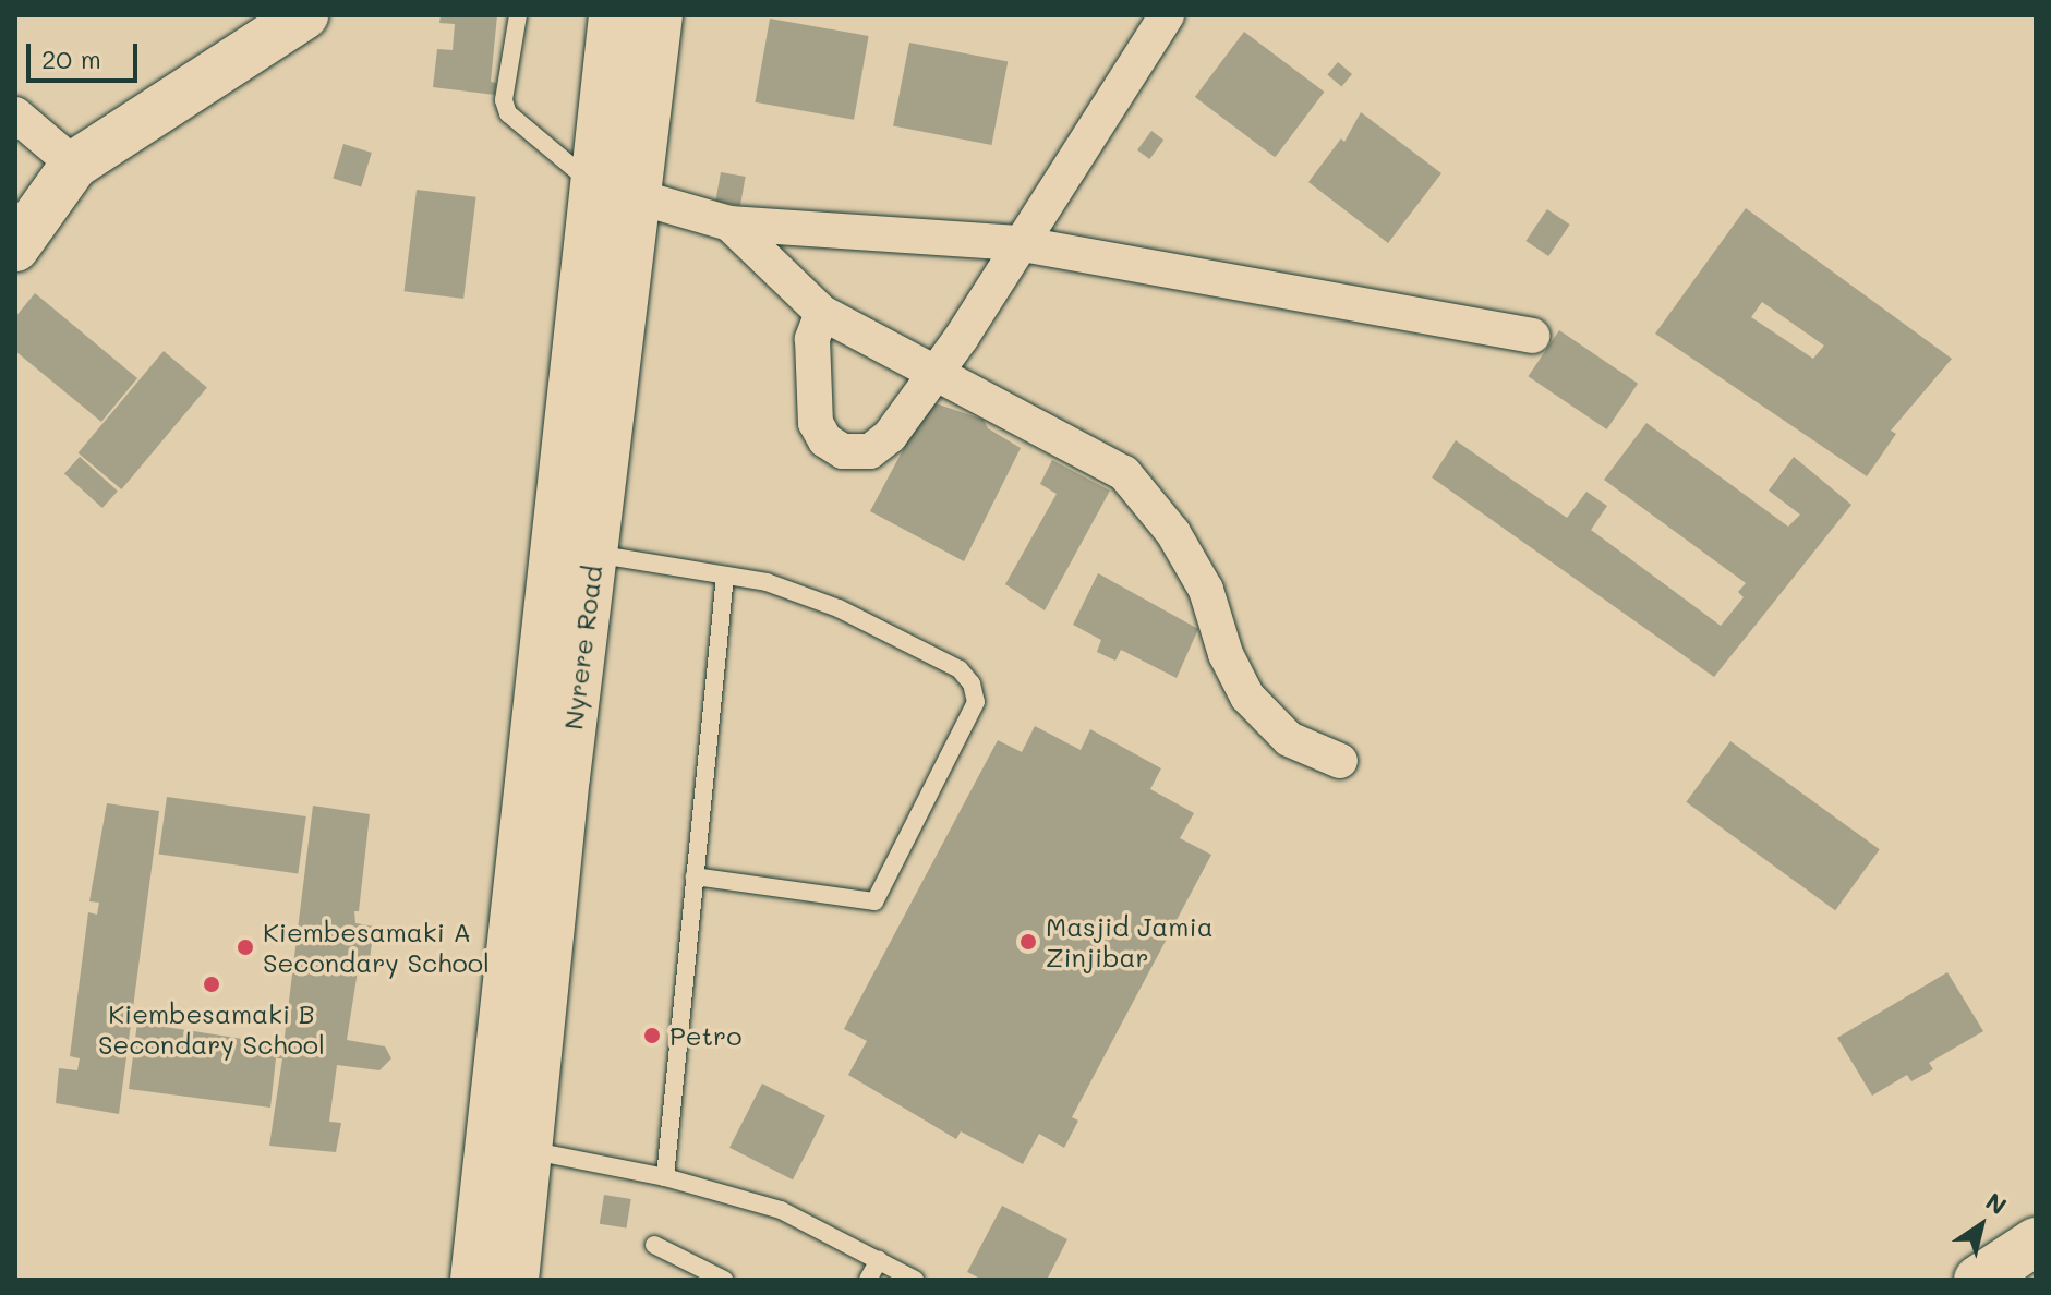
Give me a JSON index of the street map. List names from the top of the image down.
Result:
{
  "streets": {
    "main road": ["Nyrere Road"]
  },
  "places": [
    "Masjid Jamia Zinjibar",
    "Kiembesamaki A Secondary School",
    "Kiembesamaki B Secondary School",
    "Petro"
  ],
  "scale_bar": "20 m",
  "north": "top right"
}
